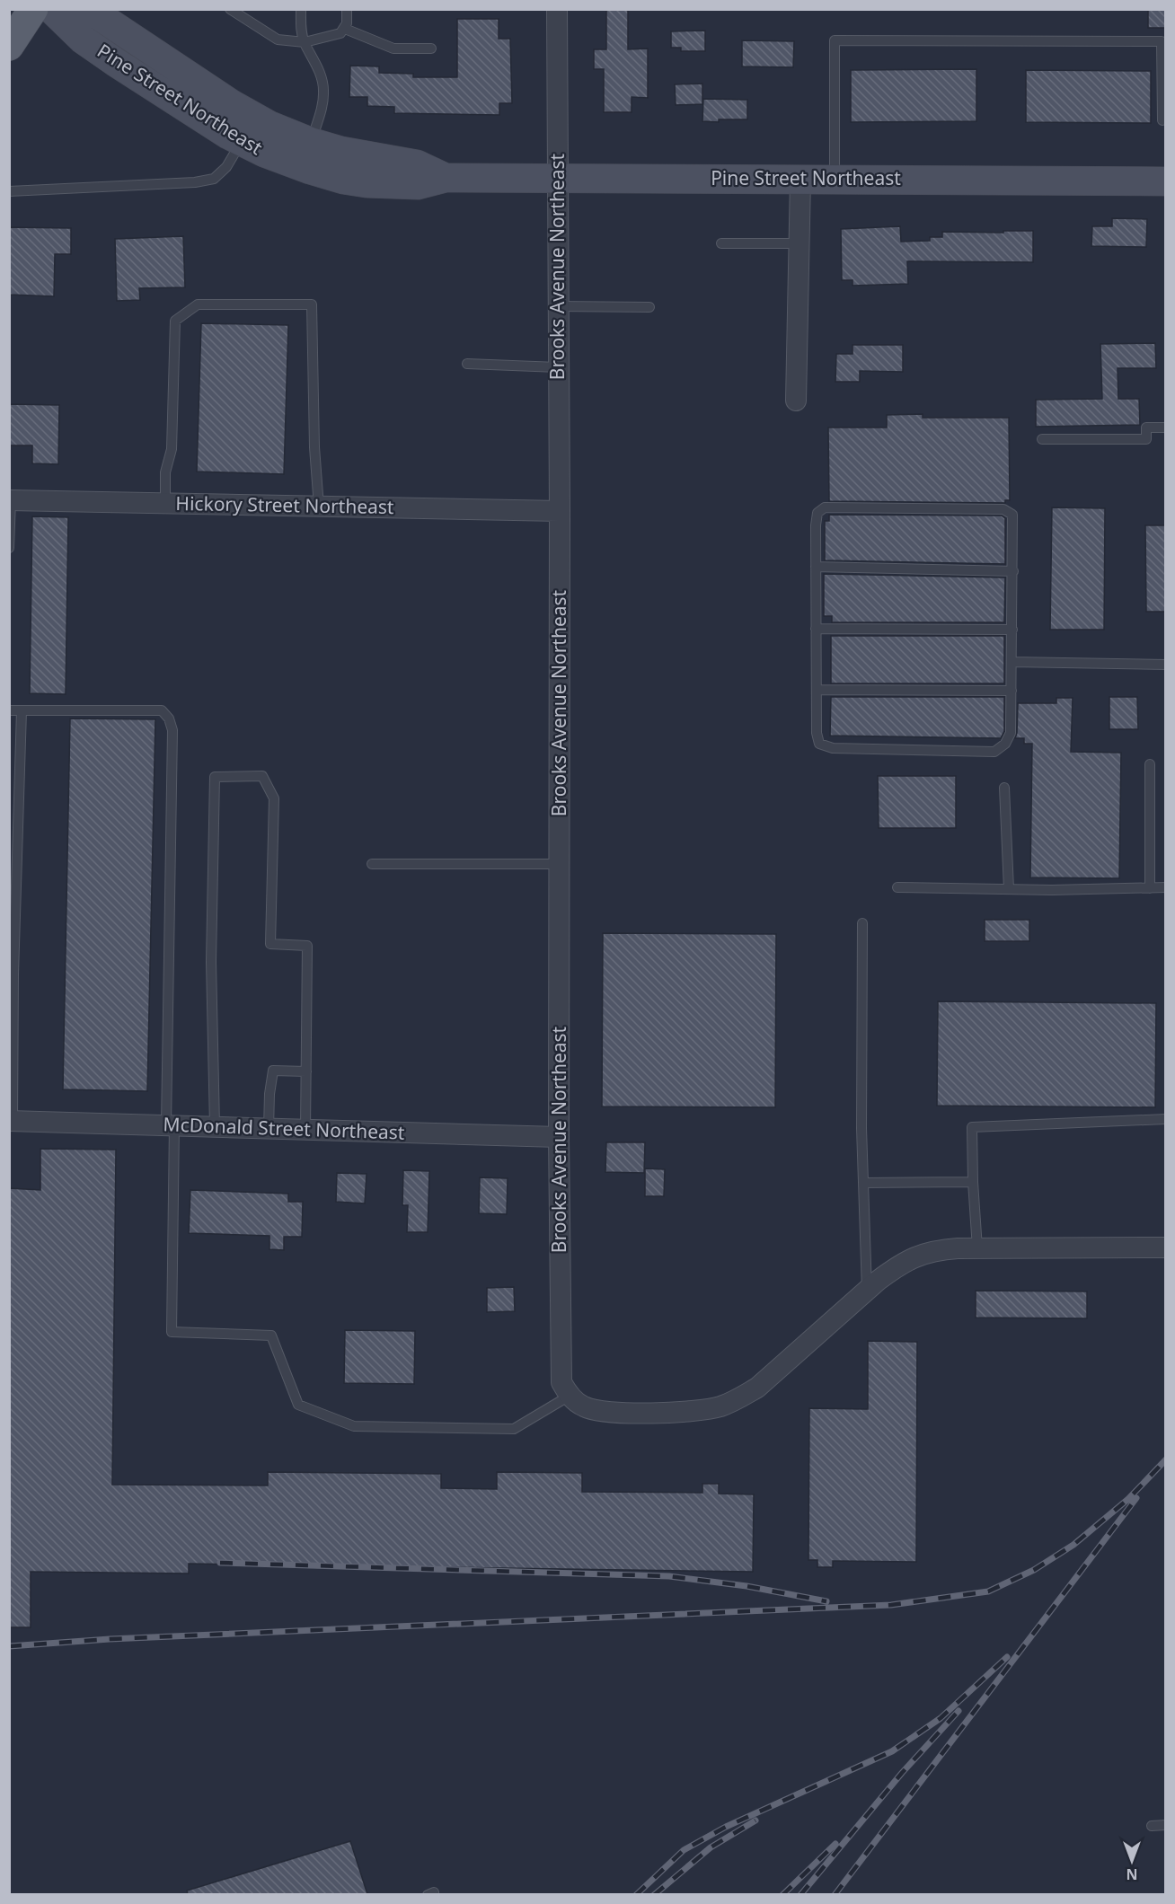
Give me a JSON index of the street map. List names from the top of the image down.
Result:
{
  "streets": {
    "main road": ["Pine Street Northeast"],
    "street": ["Brooks Avenue Northeast", "Hickory Street Northeast", "McDonald Street Northeast"]
  },
  "crossings": [
    ["Pine Street Northeast", "Brooks Avenue Northeast"],
    ["Brooks Avenue Northeast", "Hickory Street Northeast"],
    ["Brooks Avenue Northeast", "McDonald Street Northeast"]
  ],
  "north": "bottom"
}
